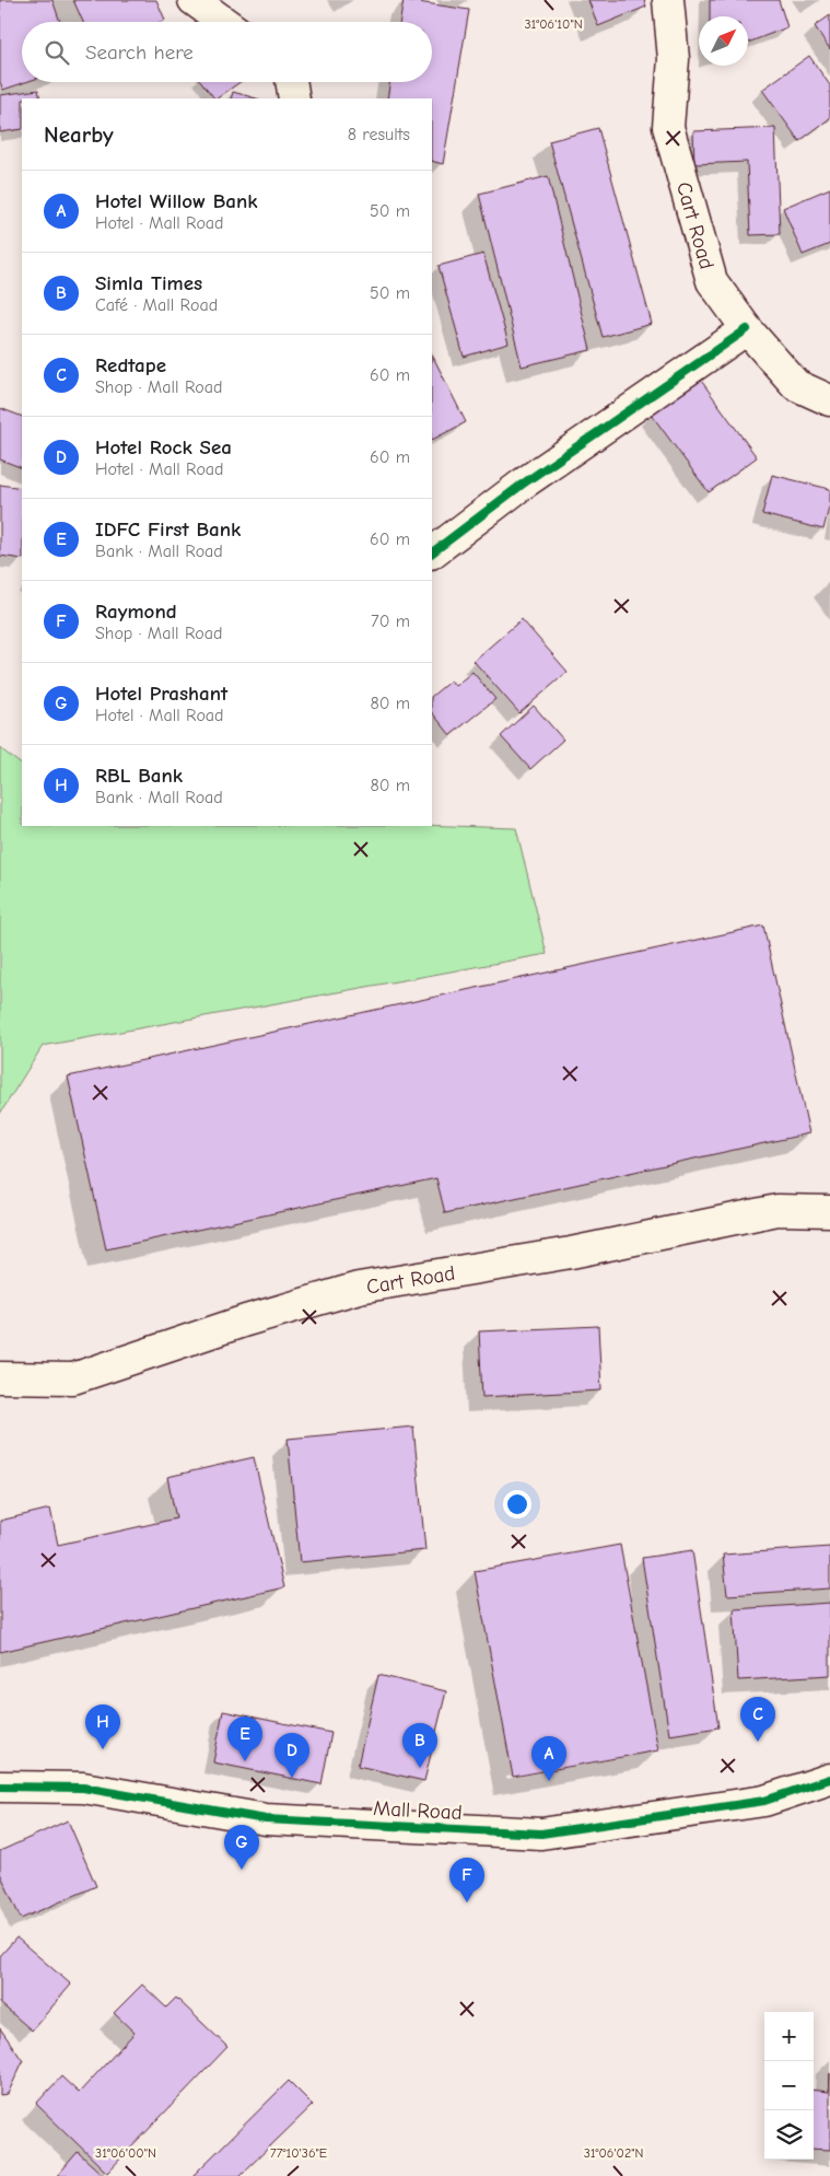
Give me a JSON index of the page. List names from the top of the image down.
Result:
{
  "streets": {
    "street": ["Cart Road", "Mall Road"]
  },
  "north": "top right",
  "page": {
    "search": "Search here",
    "heading": ["Nearby", "8 results"],
    "list": [
      {
        "mark": "A",
        "name": "Hotel Willow Bank",
        "note": "Hotel · Mall Road",
        "value": "50 m"
      },
      {
        "mark": "B",
        "name": "Simla Times",
        "note": "Café · Mall Road",
        "value": "50 m"
      },
      {
        "mark": "C",
        "name": "Redtape",
        "note": "Shop · Mall Road",
        "value": "60 m"
      },
      {
        "mark": "D",
        "name": "Hotel Rock Sea",
        "note": "Hotel · Mall Road",
        "value": "60 m"
      },
      {
        "mark": "E",
        "name": "IDFC First Bank",
        "note": "Bank · Mall Road",
        "value": "60 m"
      },
      {
        "mark": "F",
        "name": "Raymond",
        "note": "Shop · Mall Road",
        "value": "70 m"
      },
      {
        "mark": "G",
        "name": "Hotel Prashant",
        "note": "Hotel · Mall Road",
        "value": "80 m"
      },
      {
        "mark": "H",
        "name": "RBL Bank",
        "note": "Bank · Mall Road",
        "value": "80 m"
      }
    ],
    "pins": [
      "C",
      "H",
      "E",
      "B",
      "D",
      "A",
      "G",
      "F"
    ],
    "map_buttons": ["+", "−"]
  },
  "coordinates": [
    "31°06'10\"N",
    "31°06'00\"N",
    "31°06'02\"N",
    "77°10'36\"E"
  ]
}
